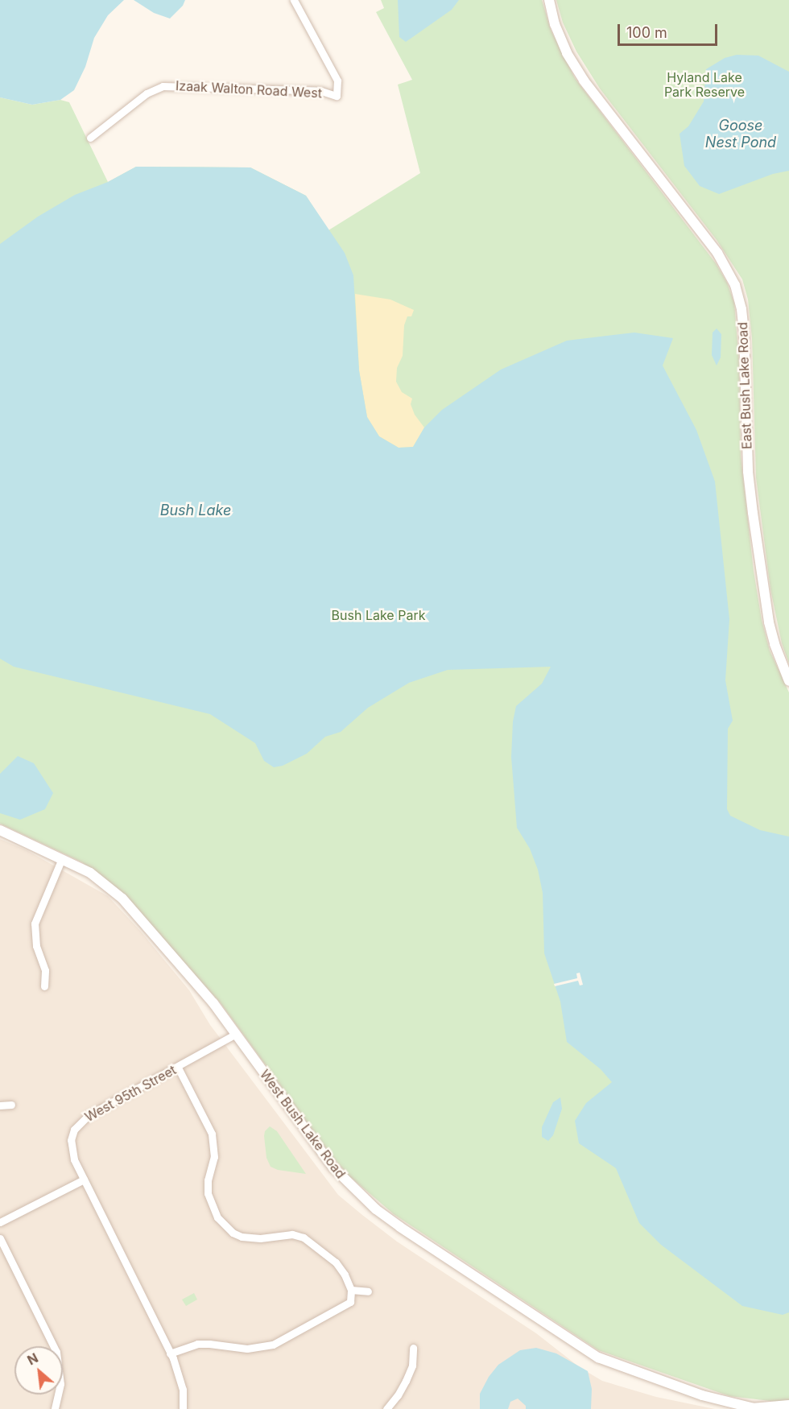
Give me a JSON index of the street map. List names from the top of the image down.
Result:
{
  "streets": {
    "street": [
      "Izaak Walton Road West",
      "East Bush Lake Road",
      "West 95th Street",
      "West Bush Lake Road"
    ]
  },
  "crossings": [
    ["West 95th Street", "West Bush Lake Road"]
  ],
  "water": ["Goose Nest Pond", "Bush Lake"],
  "parks": ["Hyland Lake Park Reserve", "Bush Lake Park"],
  "scale_bar": "100 m",
  "north": "top left"
}
